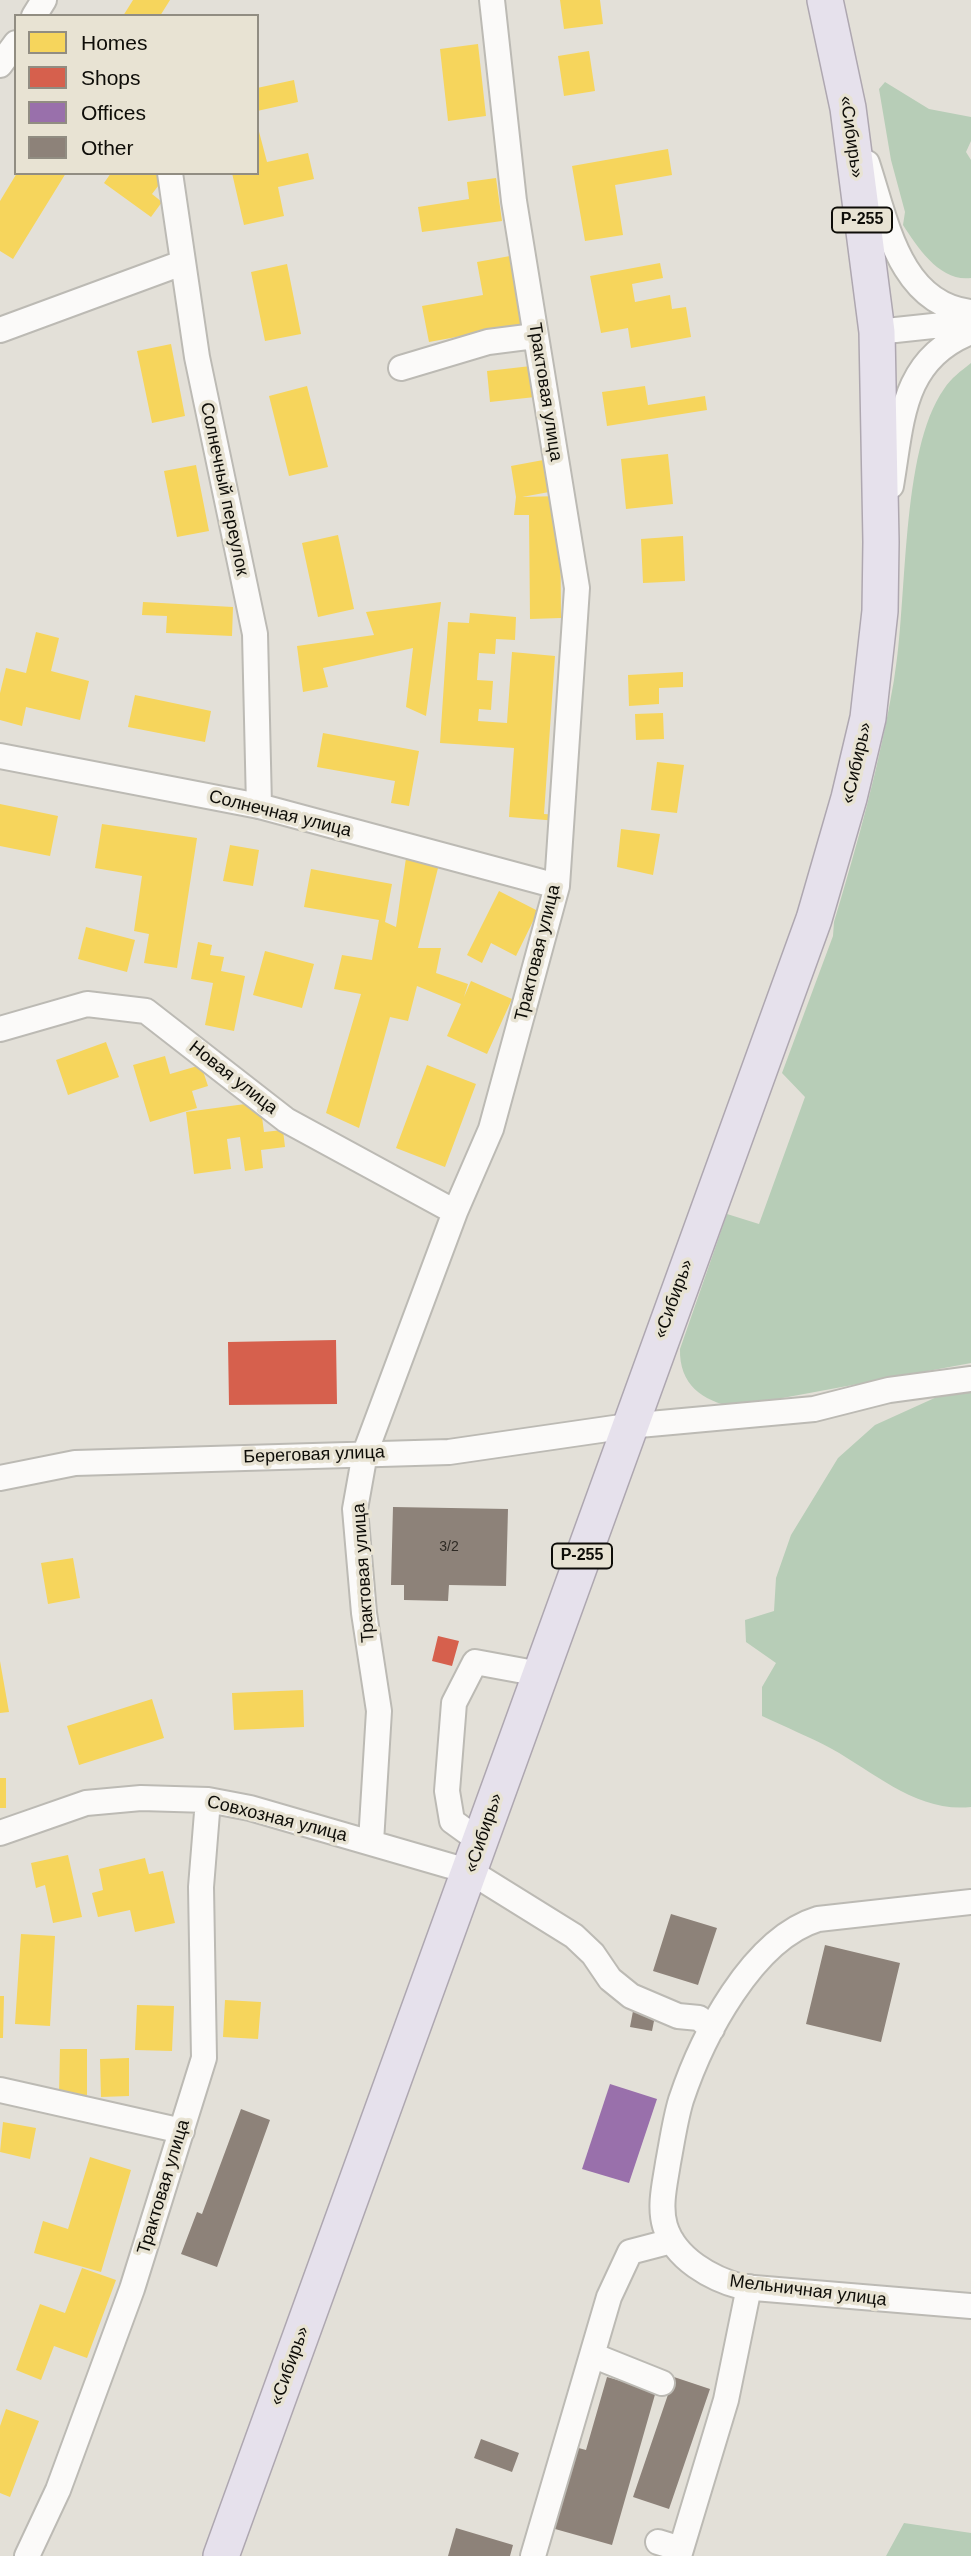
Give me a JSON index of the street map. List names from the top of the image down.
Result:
{
  "streets": {
    "highway": ["«Сибирь»", "Р-255"],
    "street": [
      "Трактовая улица",
      "Солнечный переулок",
      "Солнечная улица",
      "Новая улица",
      "Береговая улица",
      "Совхозная улица",
      "Мельничная улица"
    ]
  },
  "crossings": [
    ["«Сибирь»", "Береговая улица"],
    ["«Сибирь»", "Совхозная улица"],
    ["Трактовая улица", "Солнечная улица"],
    ["Трактовая улица", "Новая улица"],
    ["Трактовая улица", "Береговая улица"],
    ["Трактовая улица", "Совхозная улица"],
    ["Солнечный переулок", "Солнечная улица"]
  ],
  "house_numbers": ["3/2"],
  "legend": [
    "Homes",
    "Shops",
    "Offices",
    "Other"
  ]
}
